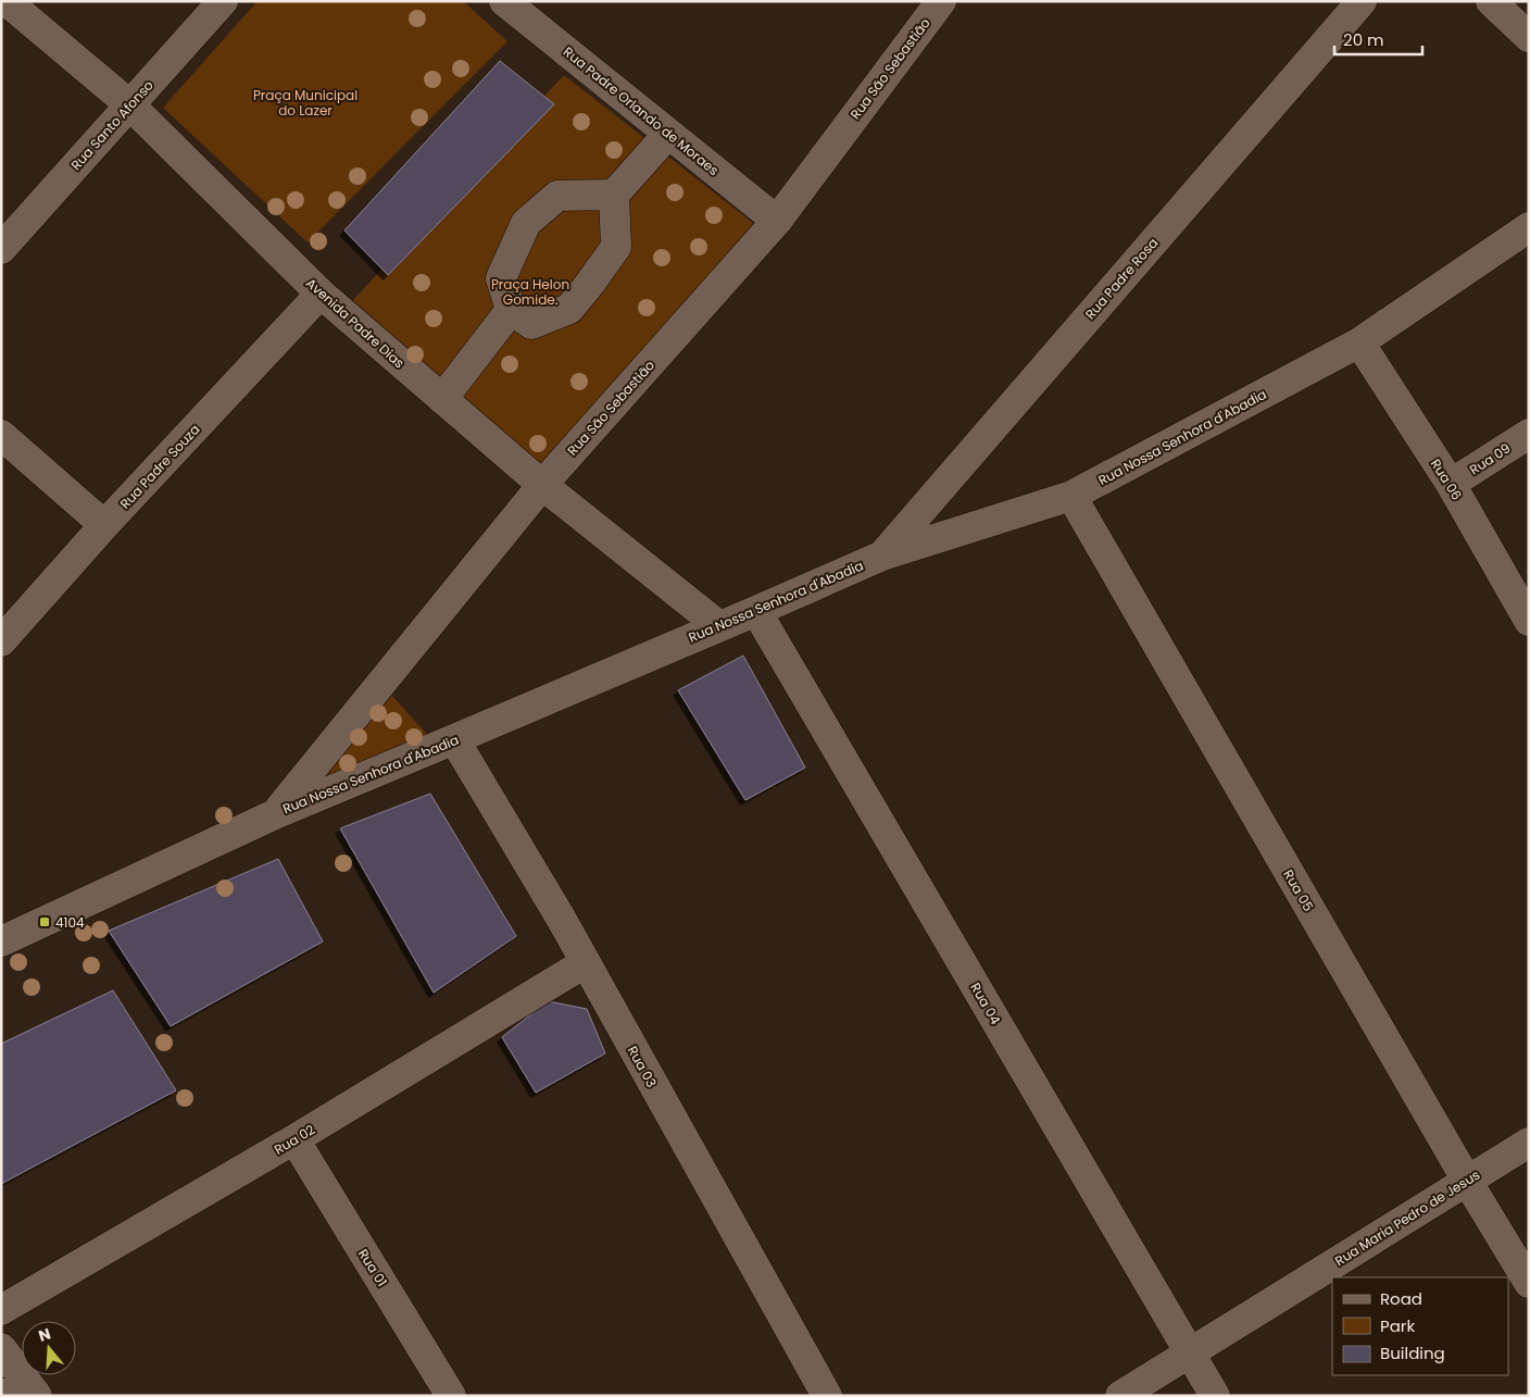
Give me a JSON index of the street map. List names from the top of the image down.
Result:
{
  "streets": {
    "street": [
      "Rua São Sebastião",
      "Rua Padre Orlando de Moraes",
      "Rua Santo Afonso",
      "Rua Padre Rosa",
      "Avenida Padre Dias",
      "Rua Nossa Senhora d'Abadia",
      "Rua 09",
      "Rua Padre Souza",
      "Rua 06",
      "Rua 05",
      "Rua 04",
      "Rua 03",
      "Rua 02",
      "Rua Maria Pedro de Jesus",
      "Rua 01"
    ]
  },
  "crossings": [
    ["Rua São Sebastião", "Rua Padre Orlando de Moraes"],
    ["Rua São Sebastião", "Avenida Padre Dias"],
    ["Rua São Sebastião", "Rua Nossa Senhora d'Abadia"],
    ["Rua Santo Afonso", "Avenida Padre Dias"],
    ["Rua Padre Rosa", "Rua Nossa Senhora d'Abadia"],
    ["Avenida Padre Dias", "Rua Nossa Senhora d'Abadia"],
    ["Avenida Padre Dias", "Rua Padre Souza"],
    ["Rua Nossa Senhora d'Abadia", "Rua 06"],
    ["Rua Nossa Senhora d'Abadia", "Rua 05"],
    ["Rua Nossa Senhora d'Abadia", "Rua 04"],
    ["Rua Nossa Senhora d'Abadia", "Rua 03"],
    ["Rua 09", "Rua 06"],
    ["Rua 05", "Rua Maria Pedro de Jesus"],
    ["Rua 04", "Rua Maria Pedro de Jesus"],
    ["Rua 03", "Rua 02"],
    ["Rua 02", "Rua 01"]
  ],
  "parks": ["Praça Municipal do Lazer", "Praça Helon Gomide."],
  "places": {
    "transit": ["4104"]
  },
  "legend": ["Road", "Park", "Building"],
  "scale_bar": "20 m",
  "north": "top"
}
